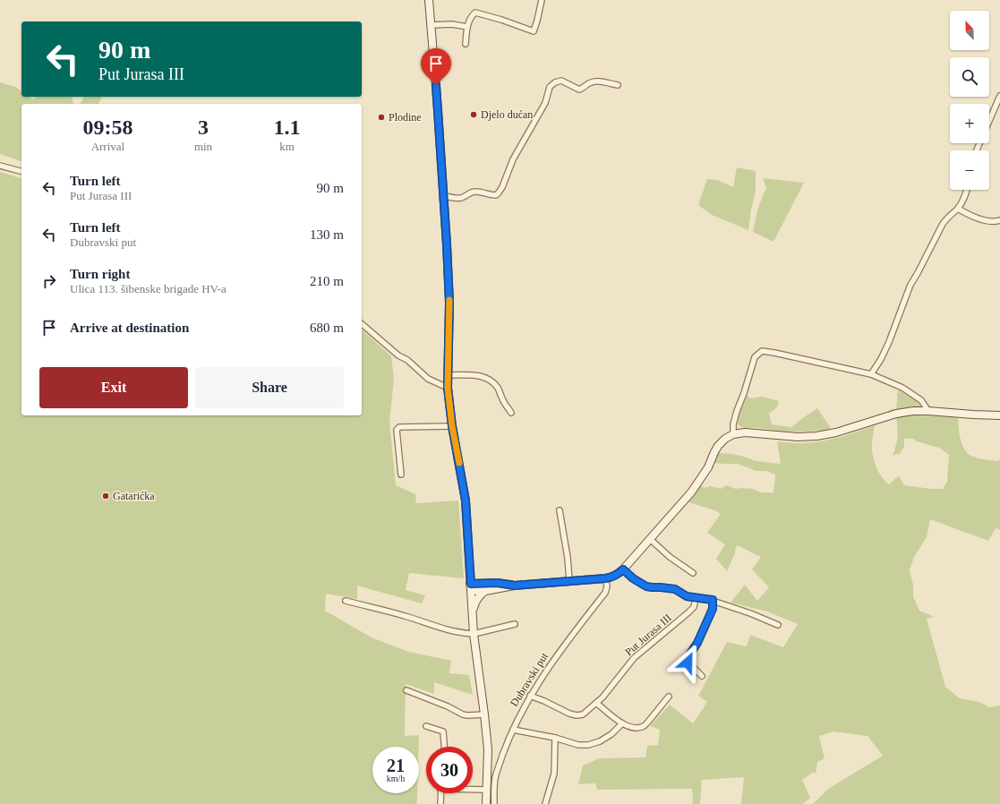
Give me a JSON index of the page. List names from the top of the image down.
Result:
{
  "streets": {
    "street": ["Put Jurasa III", "Dubravski put"]
  },
  "crossings": [
    ["Put Jurasa III", "Dubravski put"]
  ],
  "places": ["Djelo dućan", "Plodine", "Gatarićka"],
  "north": "top left",
  "page": {
    "map_buttons": ["+", "−"],
    "turn": ["90 m", "Put Jurasa III"],
    "eta": [
      "09:58",
      "Arrival",
      "3",
      "min",
      "1.1",
      "km"
    ],
    "list": [
      {
        "name": "Turn left",
        "note": "Put Jurasa III",
        "value": "90 m"
      },
      {
        "name": "Turn left",
        "note": "Dubravski put",
        "value": "130 m"
      },
      {
        "name": "Turn right",
        "note": "Ulica 113. šibenske brigade HV-a",
        "value": "210 m"
      },
      {
        "name": "Arrive at destination",
        "value": "680 m"
      }
    ],
    "buttons": ["Exit", "Share"],
    "speed": "21 km/h",
    "limit": "30"
  }
}
